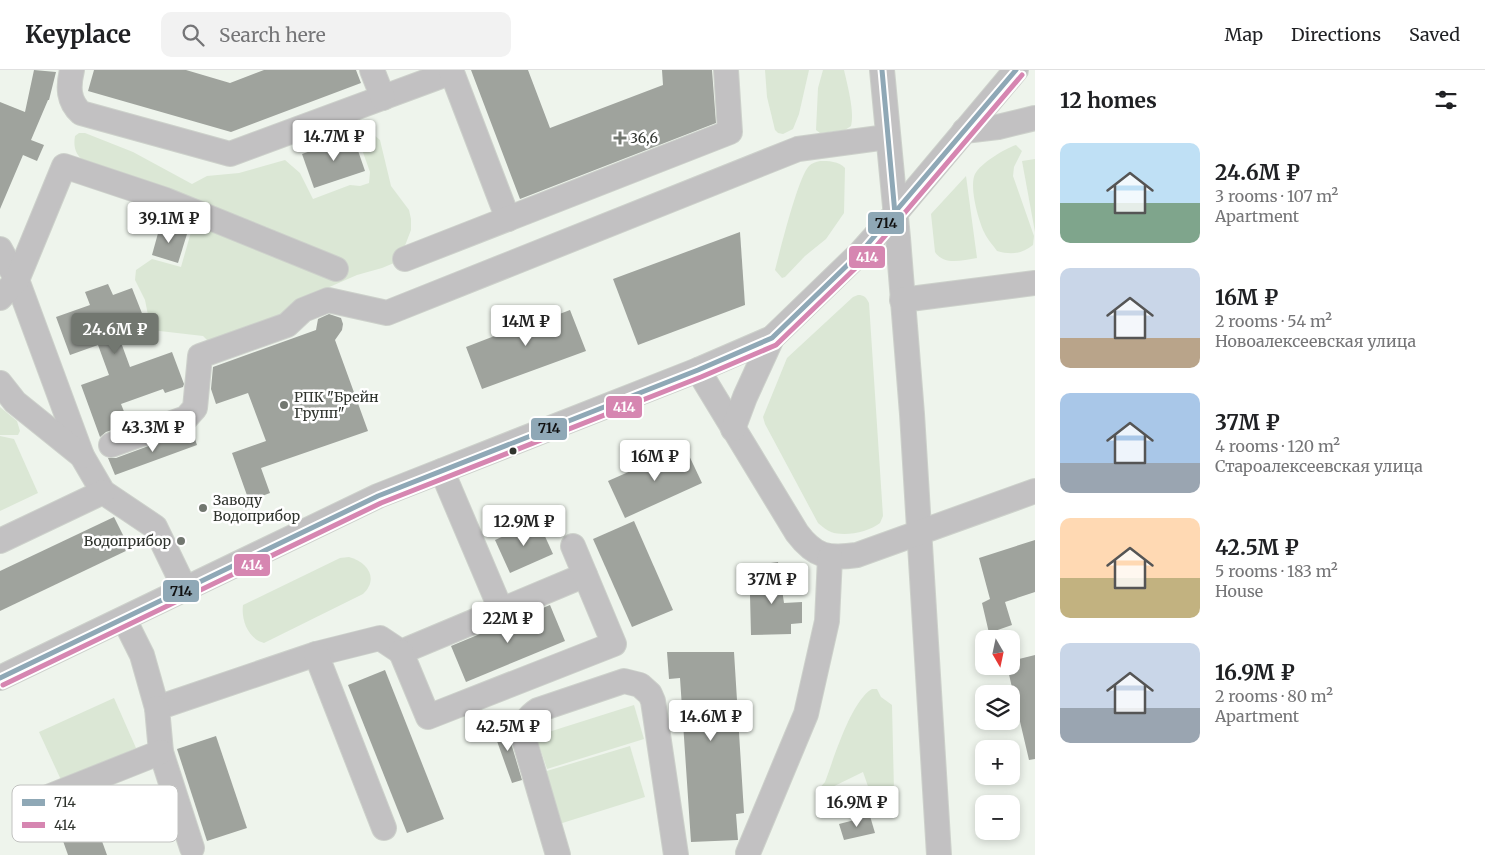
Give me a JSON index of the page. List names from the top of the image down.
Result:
{
  "places": {
    "health": ["36,6"],
    "other": ["РПК \"Брейн Групп\"", "Заводу Водоприбор", "Водоприбор"]
  },
  "lines": ["transit line 714", "transit line 414"],
  "legend": ["714", "414"],
  "north": "bottom",
  "page": {
    "header": "Keyplace",
    "search": "Search here",
    "nav": ["Map", "Directions", "Saved"],
    "heading": "12 homes",
    "price": [
      "14.7M ₽",
      "39.1M ₽",
      "14M ₽",
      "24.6M ₽",
      "43.3M ₽",
      "16M ₽",
      "12.9M ₽",
      "37M ₽",
      "22M ₽",
      "14.6M ₽",
      "42.5M ₽",
      "16.9M ₽"
    ],
    "list": [
      {
        "name": "24.6M ₽",
        "note": "3 rooms · 107 m² · Apartment"
      },
      {
        "name": "16M ₽",
        "note": "2 rooms · 54 m² · Новоалексеевская улица"
      },
      {
        "name": "37M ₽",
        "note": "4 rooms · 120 m² · Староалексеевская улица"
      },
      {
        "name": "42.5M ₽",
        "note": "5 rooms · 183 m² · House"
      },
      {
        "name": "16.9M ₽",
        "note": "2 rooms · 80 m² · Apartment"
      }
    ],
    "map_buttons": ["+", "−"]
  }
}
